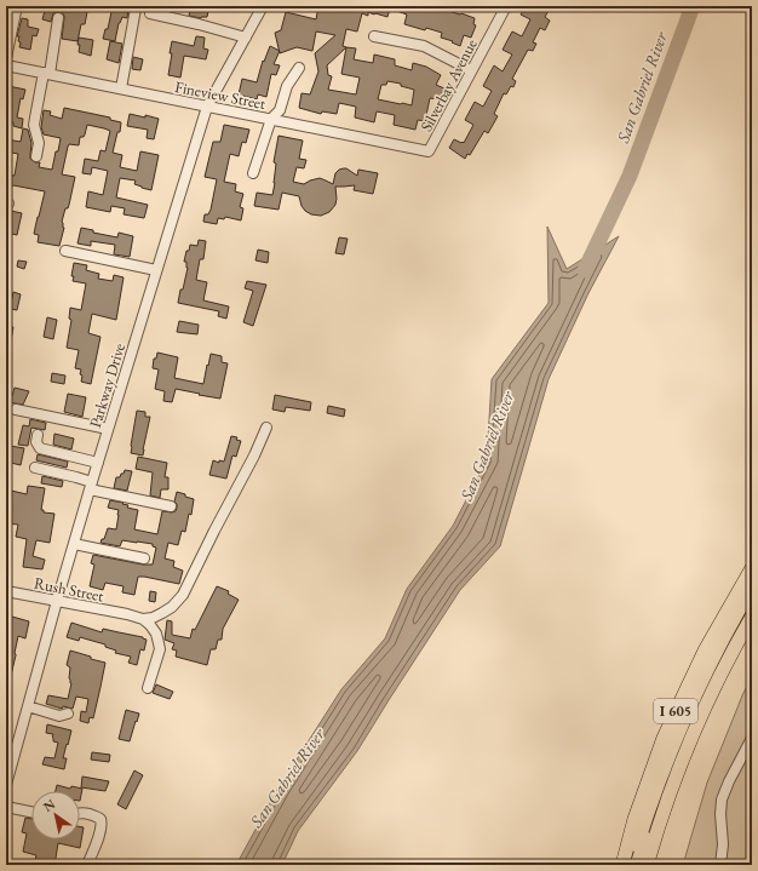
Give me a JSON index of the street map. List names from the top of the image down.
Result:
{
  "streets": {
    "highway": ["I 605"],
    "street": [
      "Silverbay Avenue",
      "Fineview Street",
      "Parkway Drive",
      "Rush Street"
    ]
  },
  "crossings": [
    ["Silverbay Avenue", "Fineview Street"],
    ["Fineview Street", "Parkway Drive"],
    ["Parkway Drive", "Rush Street"]
  ],
  "water": ["San Gabriel River"],
  "north": "top left"
}
